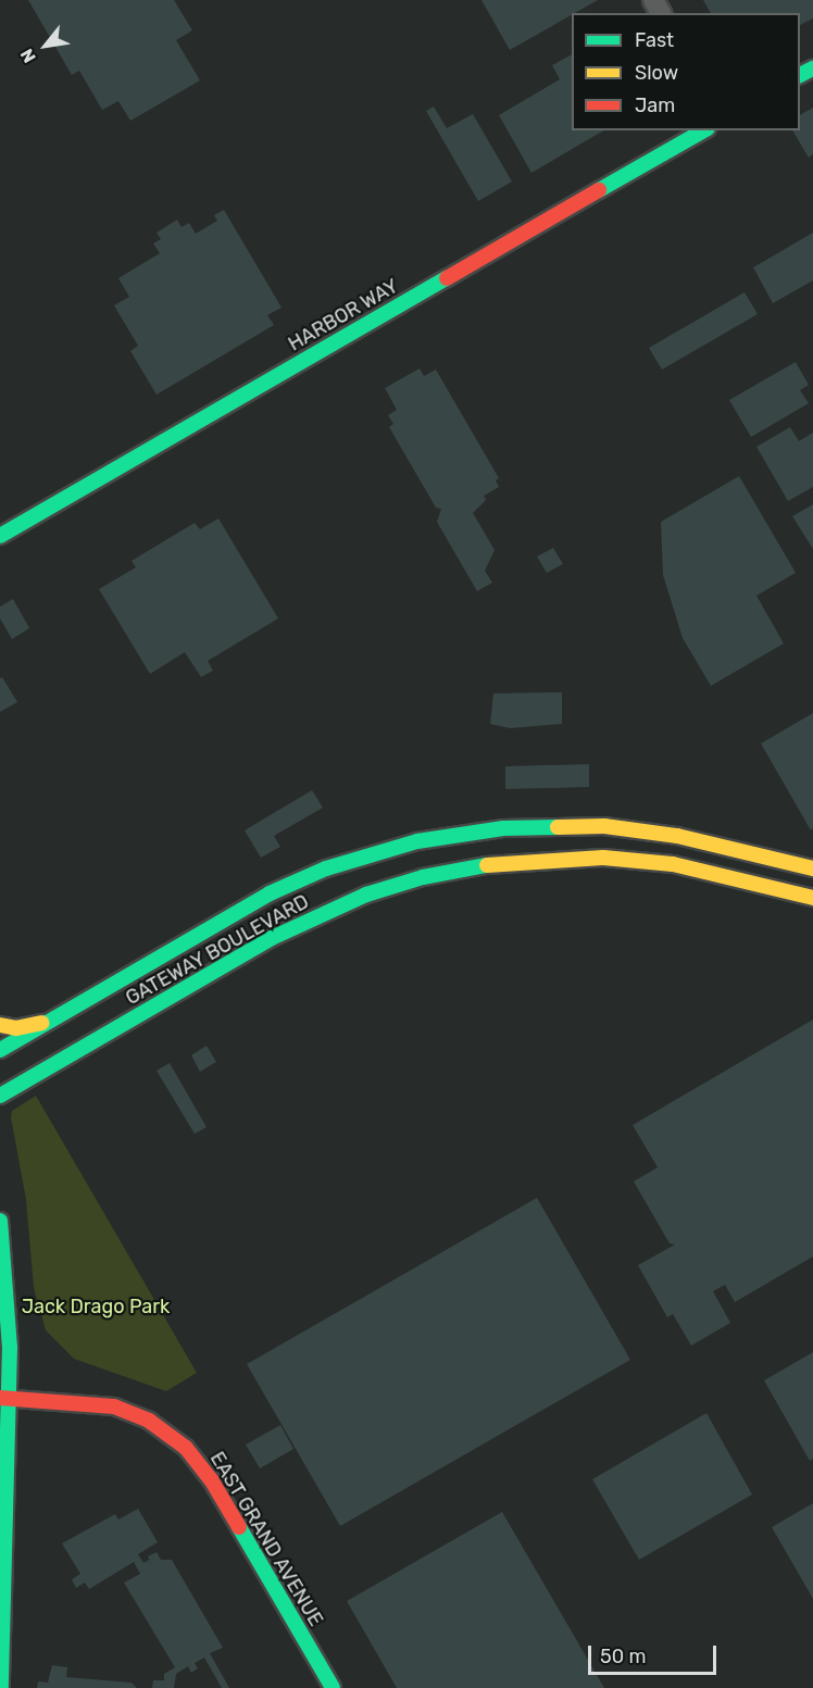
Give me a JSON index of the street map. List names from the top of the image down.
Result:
{
  "streets": {
    "main road": ["HARBOR WAY", "GATEWAY BOULEVARD", "EAST GRAND AVENUE"]
  },
  "parks": ["Jack Drago Park"],
  "legend": ["Fast", "Slow", "Jam"],
  "scale_bar": "50 m",
  "north": "bottom left"
}
